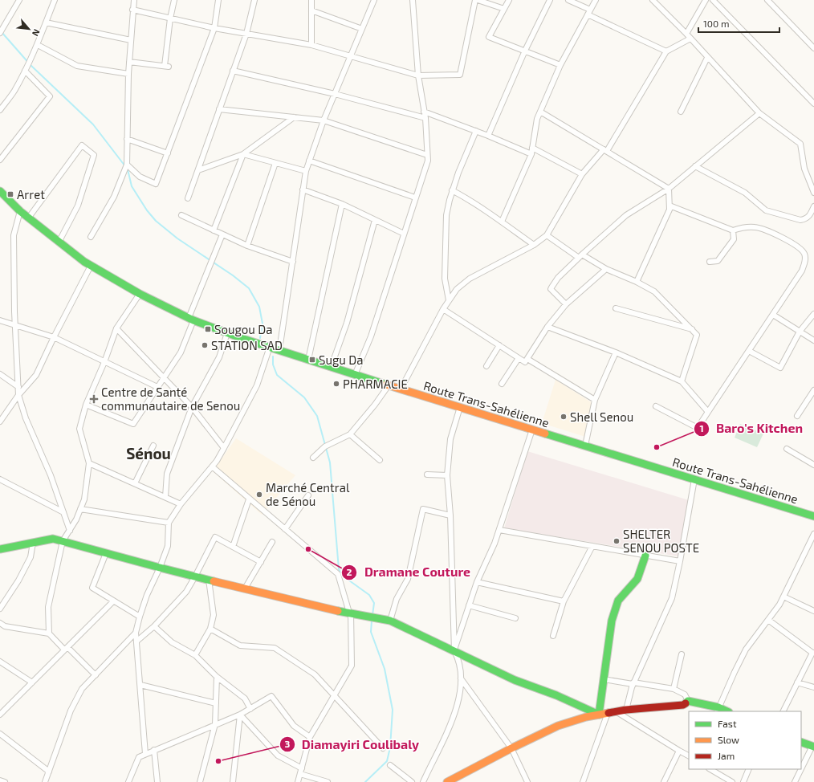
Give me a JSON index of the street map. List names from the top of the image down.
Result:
{
  "streets": {
    "main road": ["Route Trans-Sahélienne"]
  },
  "districts": ["Sénou"],
  "places": {
    "transit": ["Arret", "Sougou Da", "Sugu Da"],
    "other": [
      "STATION SAD",
      "PHARMACIE",
      "Shell Senou",
      "Baro's Kitchen",
      "Marché Central de Sénou",
      "SHELTER SENOU POSTE",
      "Dramane Couture",
      "Diamayiri Coulibaly"
    ],
    "health": ["Centre de Santé communautaire de Senou"]
  },
  "legend": ["Fast", "Slow", "Jam"],
  "scale_bar": "100 m",
  "north": "bottom right"
}
